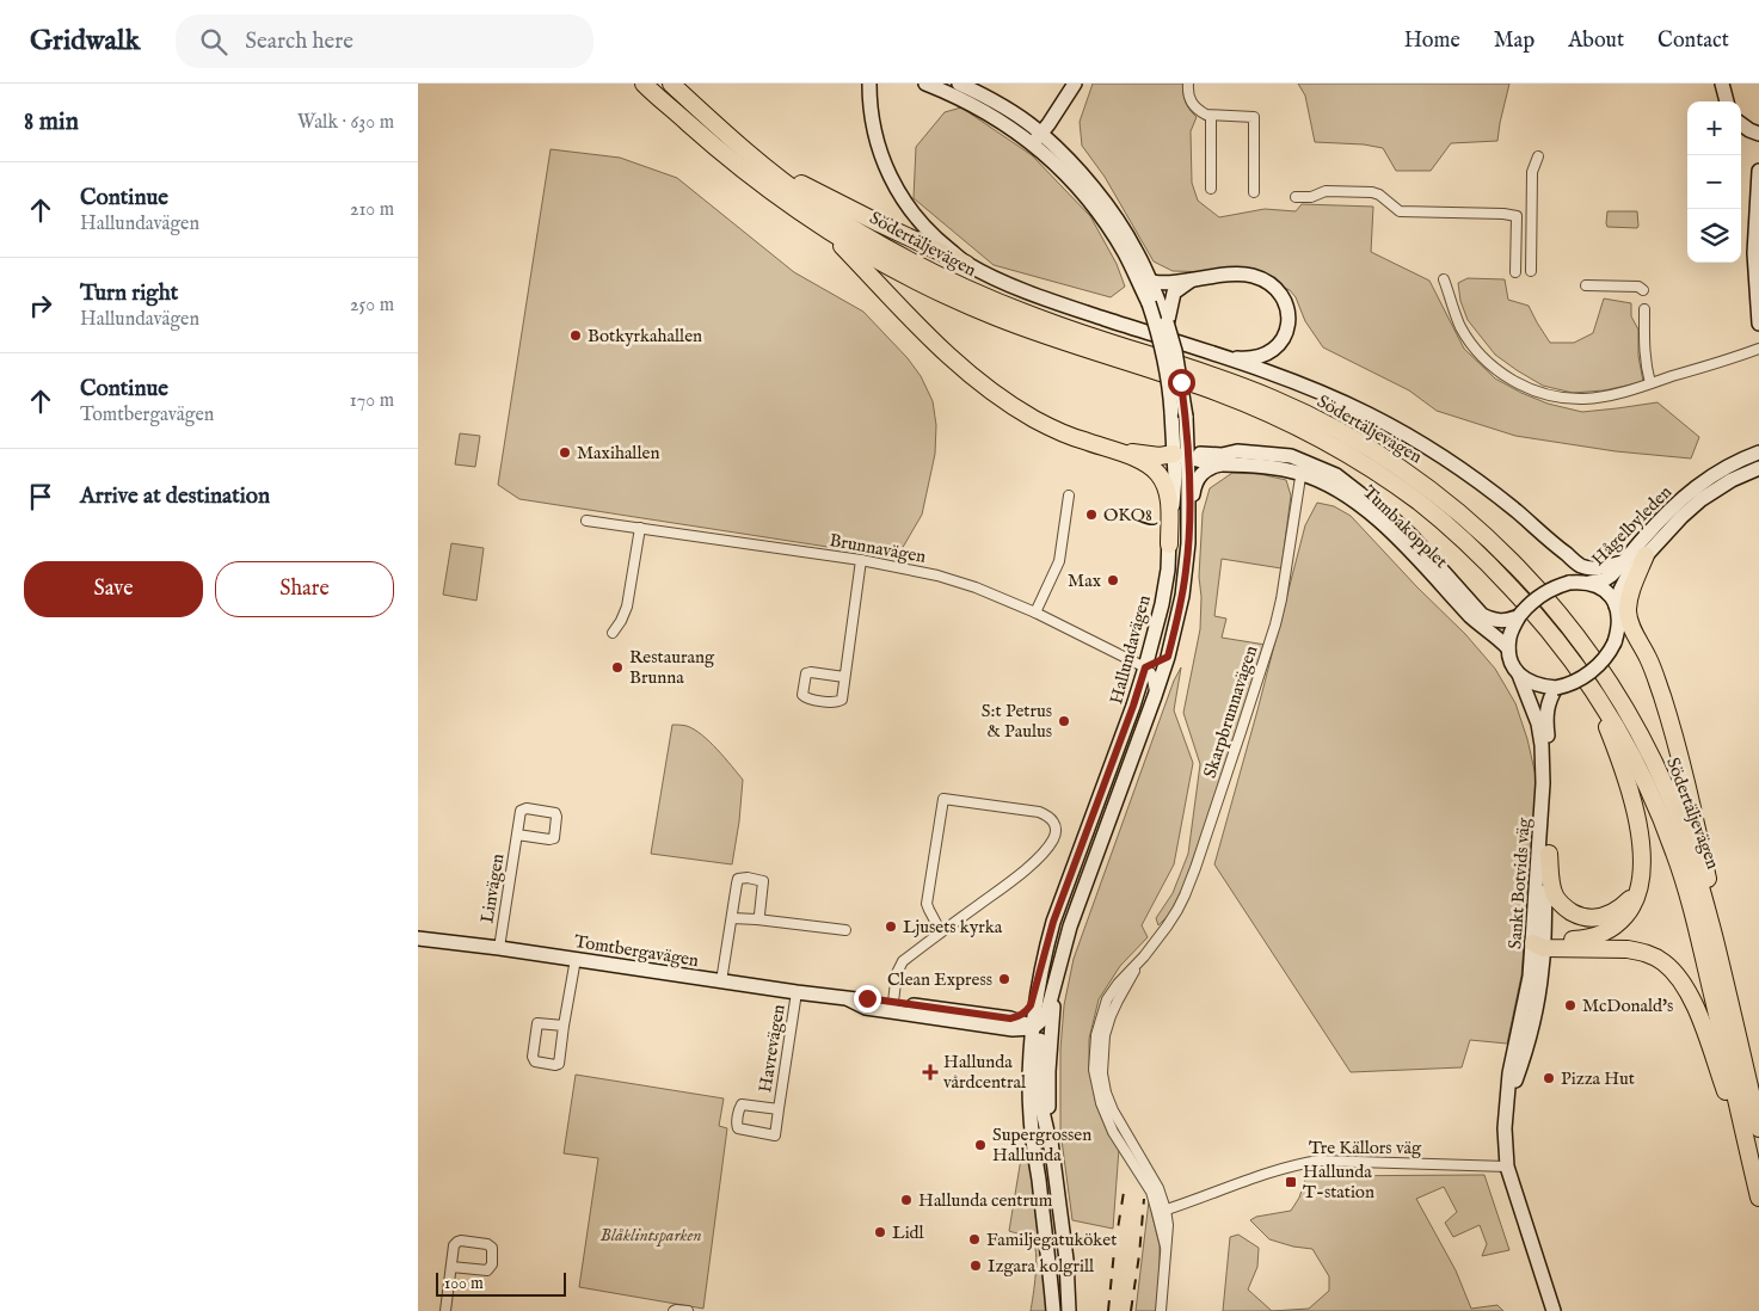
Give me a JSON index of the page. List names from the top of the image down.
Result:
{
  "streets": {
    "highway": ["Södertäljevägen"],
    "main road": [
      "Hågelbyleden",
      "Tumbakopplet",
      "Hallundavägen",
      "Sankt Botvids väg",
      "Tomtbergavägen"
    ],
    "street": [
      "Brunnavägen",
      "Skarpbrunnavägen",
      "Linvägen",
      "Havrevägen",
      "Tre Källors väg"
    ]
  },
  "crossings": [
    ["Hågelbyleden", "Tumbakopplet"],
    ["Hågelbyleden", "Sankt Botvids väg"],
    ["Tumbakopplet", "Hallundavägen"],
    ["Tumbakopplet", "Skarpbrunnavägen"],
    ["Tumbakopplet", "Sankt Botvids väg"],
    ["Brunnavägen", "Hallundavägen"],
    ["Hallundavägen", "Tomtbergavägen"],
    ["Skarpbrunnavägen", "Tre Källors väg"],
    ["Sankt Botvids väg", "Tre Källors väg"],
    ["Linvägen", "Tomtbergavägen"],
    ["Tomtbergavägen", "Havrevägen"]
  ],
  "parks": ["Blåklintsparken"],
  "places": {
    "other": [
      "Botkyrkahallen",
      "Maxihallen",
      "OKQ8",
      "Max",
      "Restaurang Brunna",
      "S:t Petrus & Paulus",
      "Ljusets kyrka",
      "Clean Express",
      "McDonald's",
      "Pizza Hut",
      "Supergrossen Hallunda",
      "Hallunda centrum",
      "Lidl",
      "Familjegatuköket",
      "Izgara kolgrill"
    ],
    "health": ["Hallunda vårdcentral"],
    "transit": ["Hallunda T-station"]
  },
  "scale_bar": "100 m",
  "page": {
    "header": "Gridwalk",
    "search": "Search here",
    "nav": [
      "Home",
      "Map",
      "About",
      "Contact"
    ],
    "heading": ["8 min", "Walk · 630 m"],
    "map_buttons": ["+", "−"],
    "list": [
      ["Continue", "Hallundavägen", "210 m"],
      ["Turn right", "Hallundavägen", "250 m"],
      ["Continue", "Tomtbergavägen", "170 m"],
      "Arrive at destination"
    ],
    "buttons": ["Save", "Share"],
    "scale": "100 m"
  }
}
